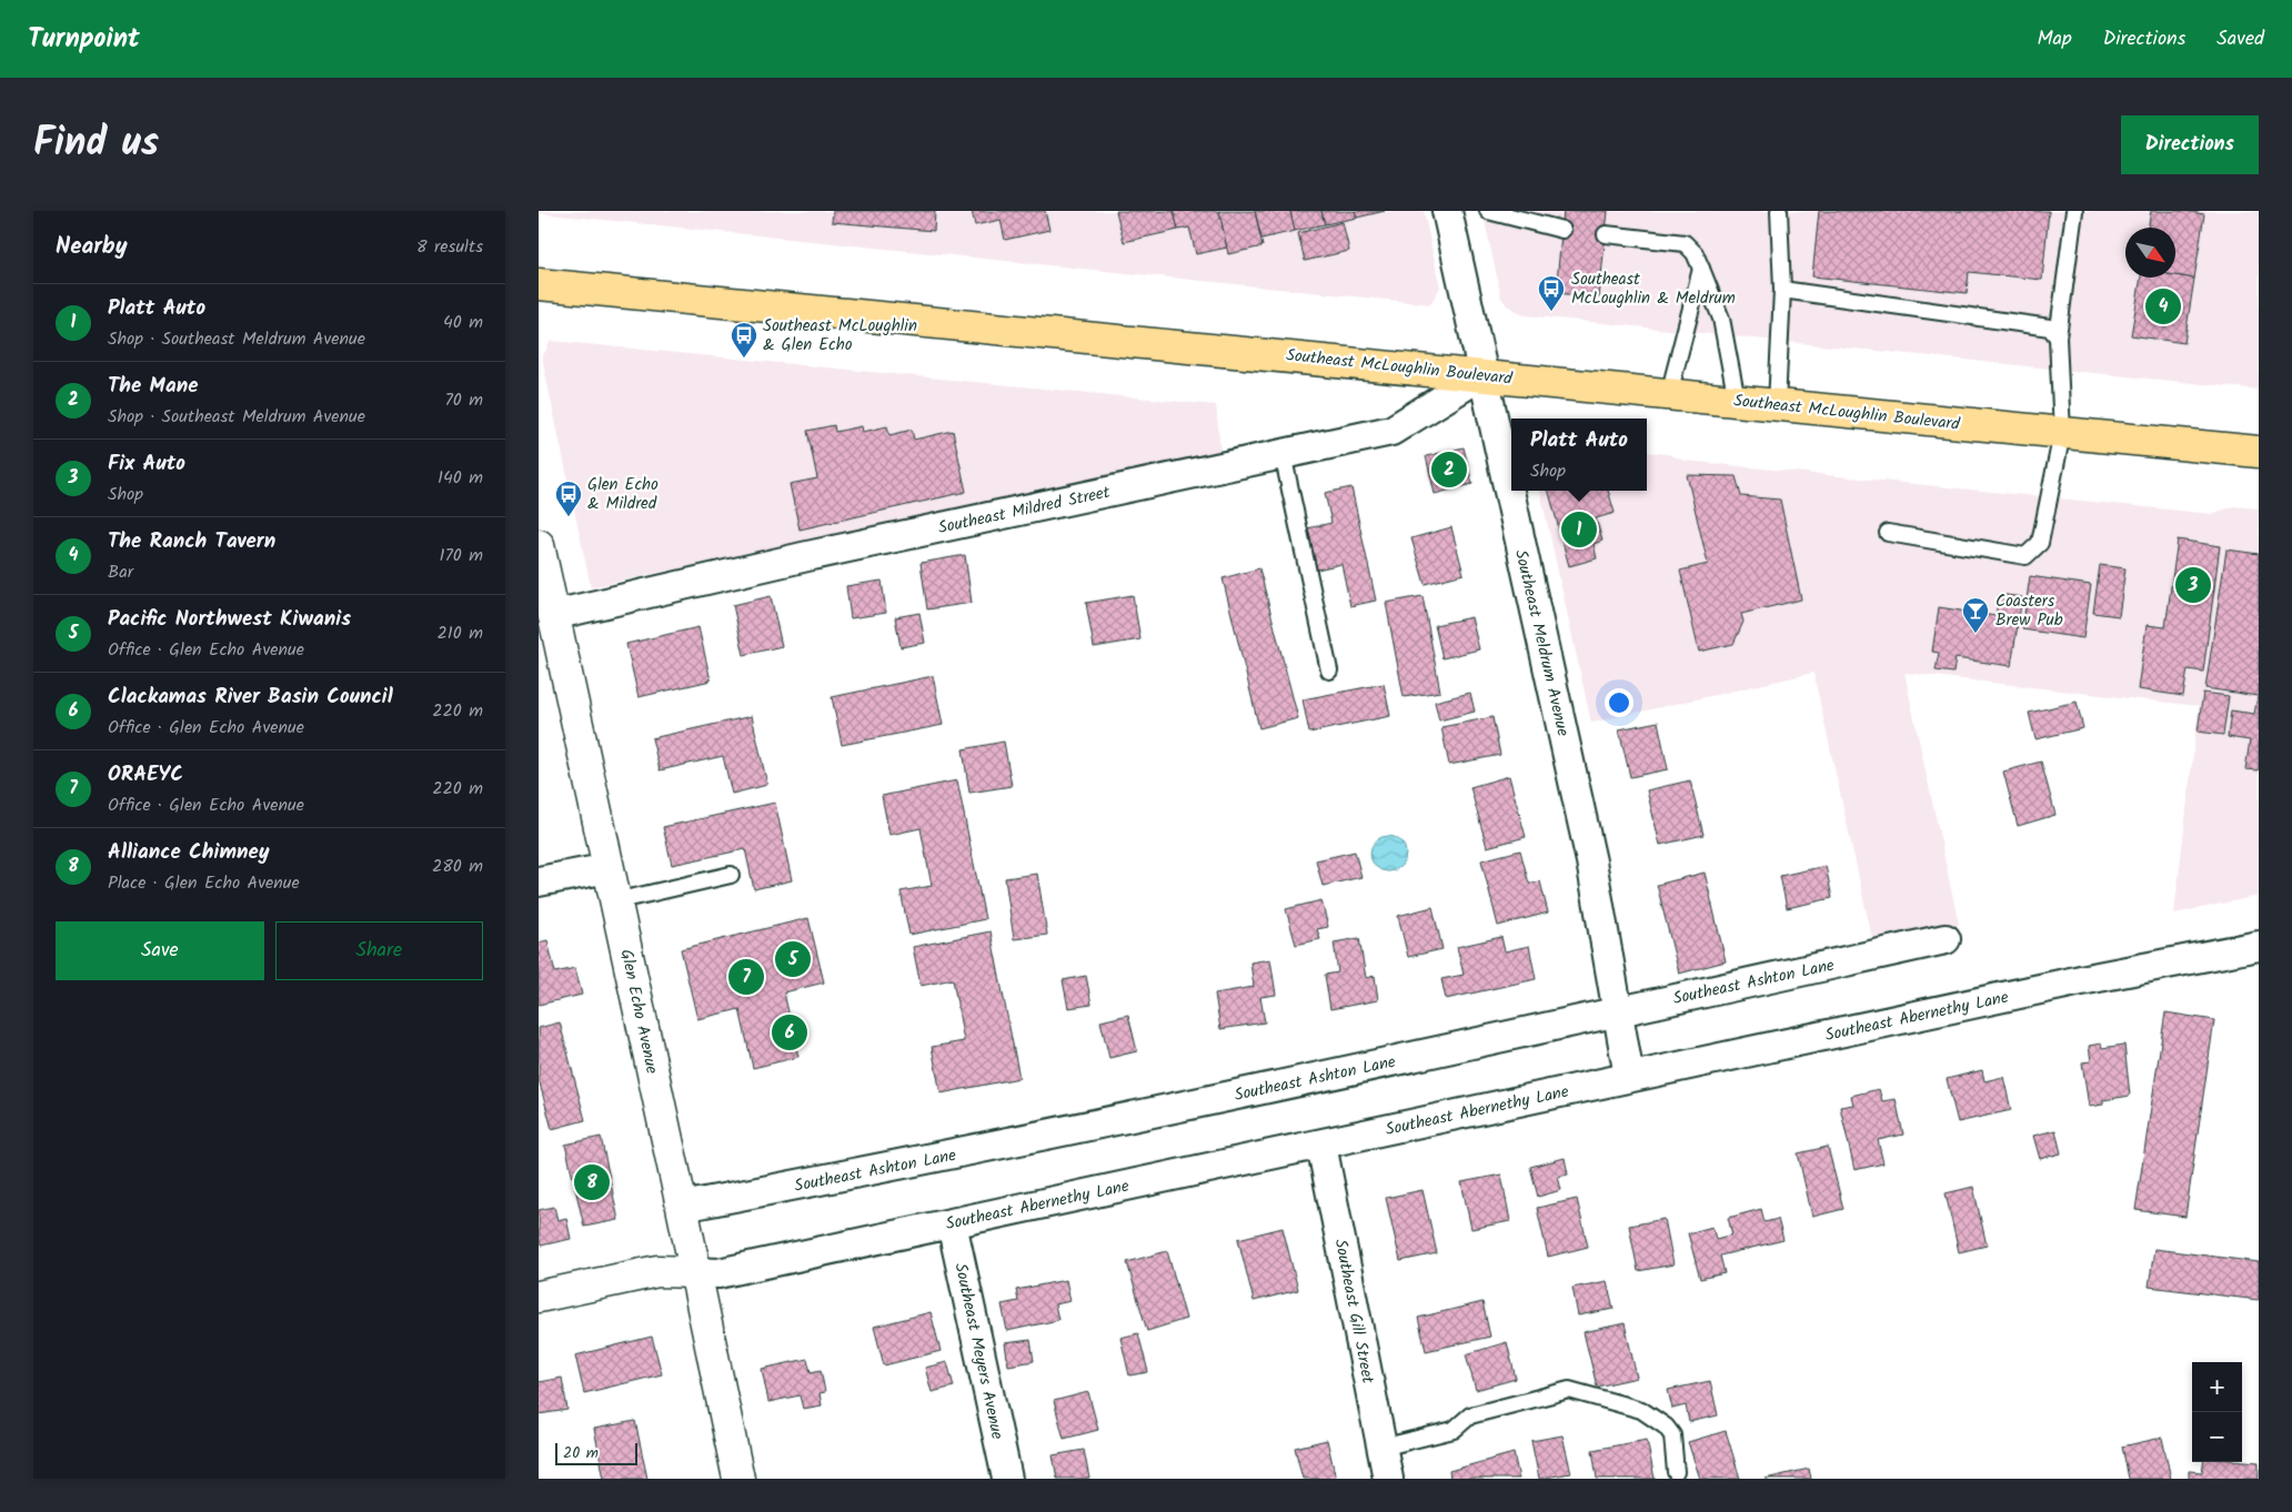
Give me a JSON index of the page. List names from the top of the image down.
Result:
{
  "streets": {
    "main road": ["Southeast McLoughlin Boulevard"],
    "street": [
      "Southeast Mildred Street",
      "Southeast Meldrum Avenue",
      "Southeast Ashton Lane",
      "Glen Echo Avenue",
      "Southeast Abernethy Lane",
      "Southeast Gill Street",
      "Southeast Meyers Avenue"
    ]
  },
  "crossings": [
    ["Southeast McLoughlin Boulevard", "Southeast Mildred Street"],
    ["Southeast McLoughlin Boulevard", "Southeast Meldrum Avenue"],
    ["Southeast Mildred Street", "Southeast Meldrum Avenue"],
    ["Southeast Mildred Street", "Glen Echo Avenue"],
    ["Southeast Meldrum Avenue", "Southeast Ashton Lane"],
    ["Southeast Meldrum Avenue", "Southeast Abernethy Lane"],
    ["Southeast Ashton Lane", "Glen Echo Avenue"],
    ["Glen Echo Avenue", "Southeast Abernethy Lane"],
    ["Southeast Abernethy Lane", "Southeast Gill Street"],
    ["Southeast Abernethy Lane", "Southeast Meyers Avenue"]
  ],
  "places": {
    "bus stop": ["Southeast McLoughlin & Meldrum", "Southeast McLoughlin & Glen Echo", "Glen Echo & Mildred"],
    "bar": ["Coasters Brew Pub"]
  },
  "scale_bar": "20 m",
  "north": "bottom right",
  "page": {
    "header": "Turnpoint",
    "nav": ["Map", "Directions", "Saved"],
    "title": "Find us",
    "buttons": [
      "Directions",
      ["Save", "Share"]
    ],
    "heading": ["Nearby", "8 results"],
    "list": [
      {
        "mark": "1",
        "name": "Platt Auto",
        "note": "Shop · Southeast Meldrum Avenue",
        "value": "40 m"
      },
      {
        "mark": "2",
        "name": "The Mane",
        "note": "Shop · Southeast Meldrum Avenue",
        "value": "70 m"
      },
      {
        "mark": "3",
        "name": "Fix Auto",
        "note": "Shop",
        "value": "140 m"
      },
      {
        "mark": "4",
        "name": "The Ranch Tavern",
        "note": "Bar",
        "value": "170 m"
      },
      {
        "mark": "5",
        "name": "Pacific Northwest Kiwanis",
        "note": "Office · Glen Echo Avenue",
        "value": "210 m"
      },
      {
        "mark": "6",
        "name": "Clackamas River Basin Council",
        "note": "Office · Glen Echo Avenue",
        "value": "220 m"
      },
      {
        "mark": "7",
        "name": "ORAEYC",
        "note": "Office · Glen Echo Avenue",
        "value": "220 m"
      },
      {
        "mark": "8",
        "name": "Alliance Chimney",
        "note": "Place · Glen Echo Avenue",
        "value": "280 m"
      }
    ],
    "pins": [
      "4",
      "2",
      "1",
      "3",
      "5",
      "7",
      "6",
      "8"
    ],
    "popup": ["Platt Auto", "Shop"],
    "map_buttons": ["+", "−"],
    "scale": "20 m"
  }
}
